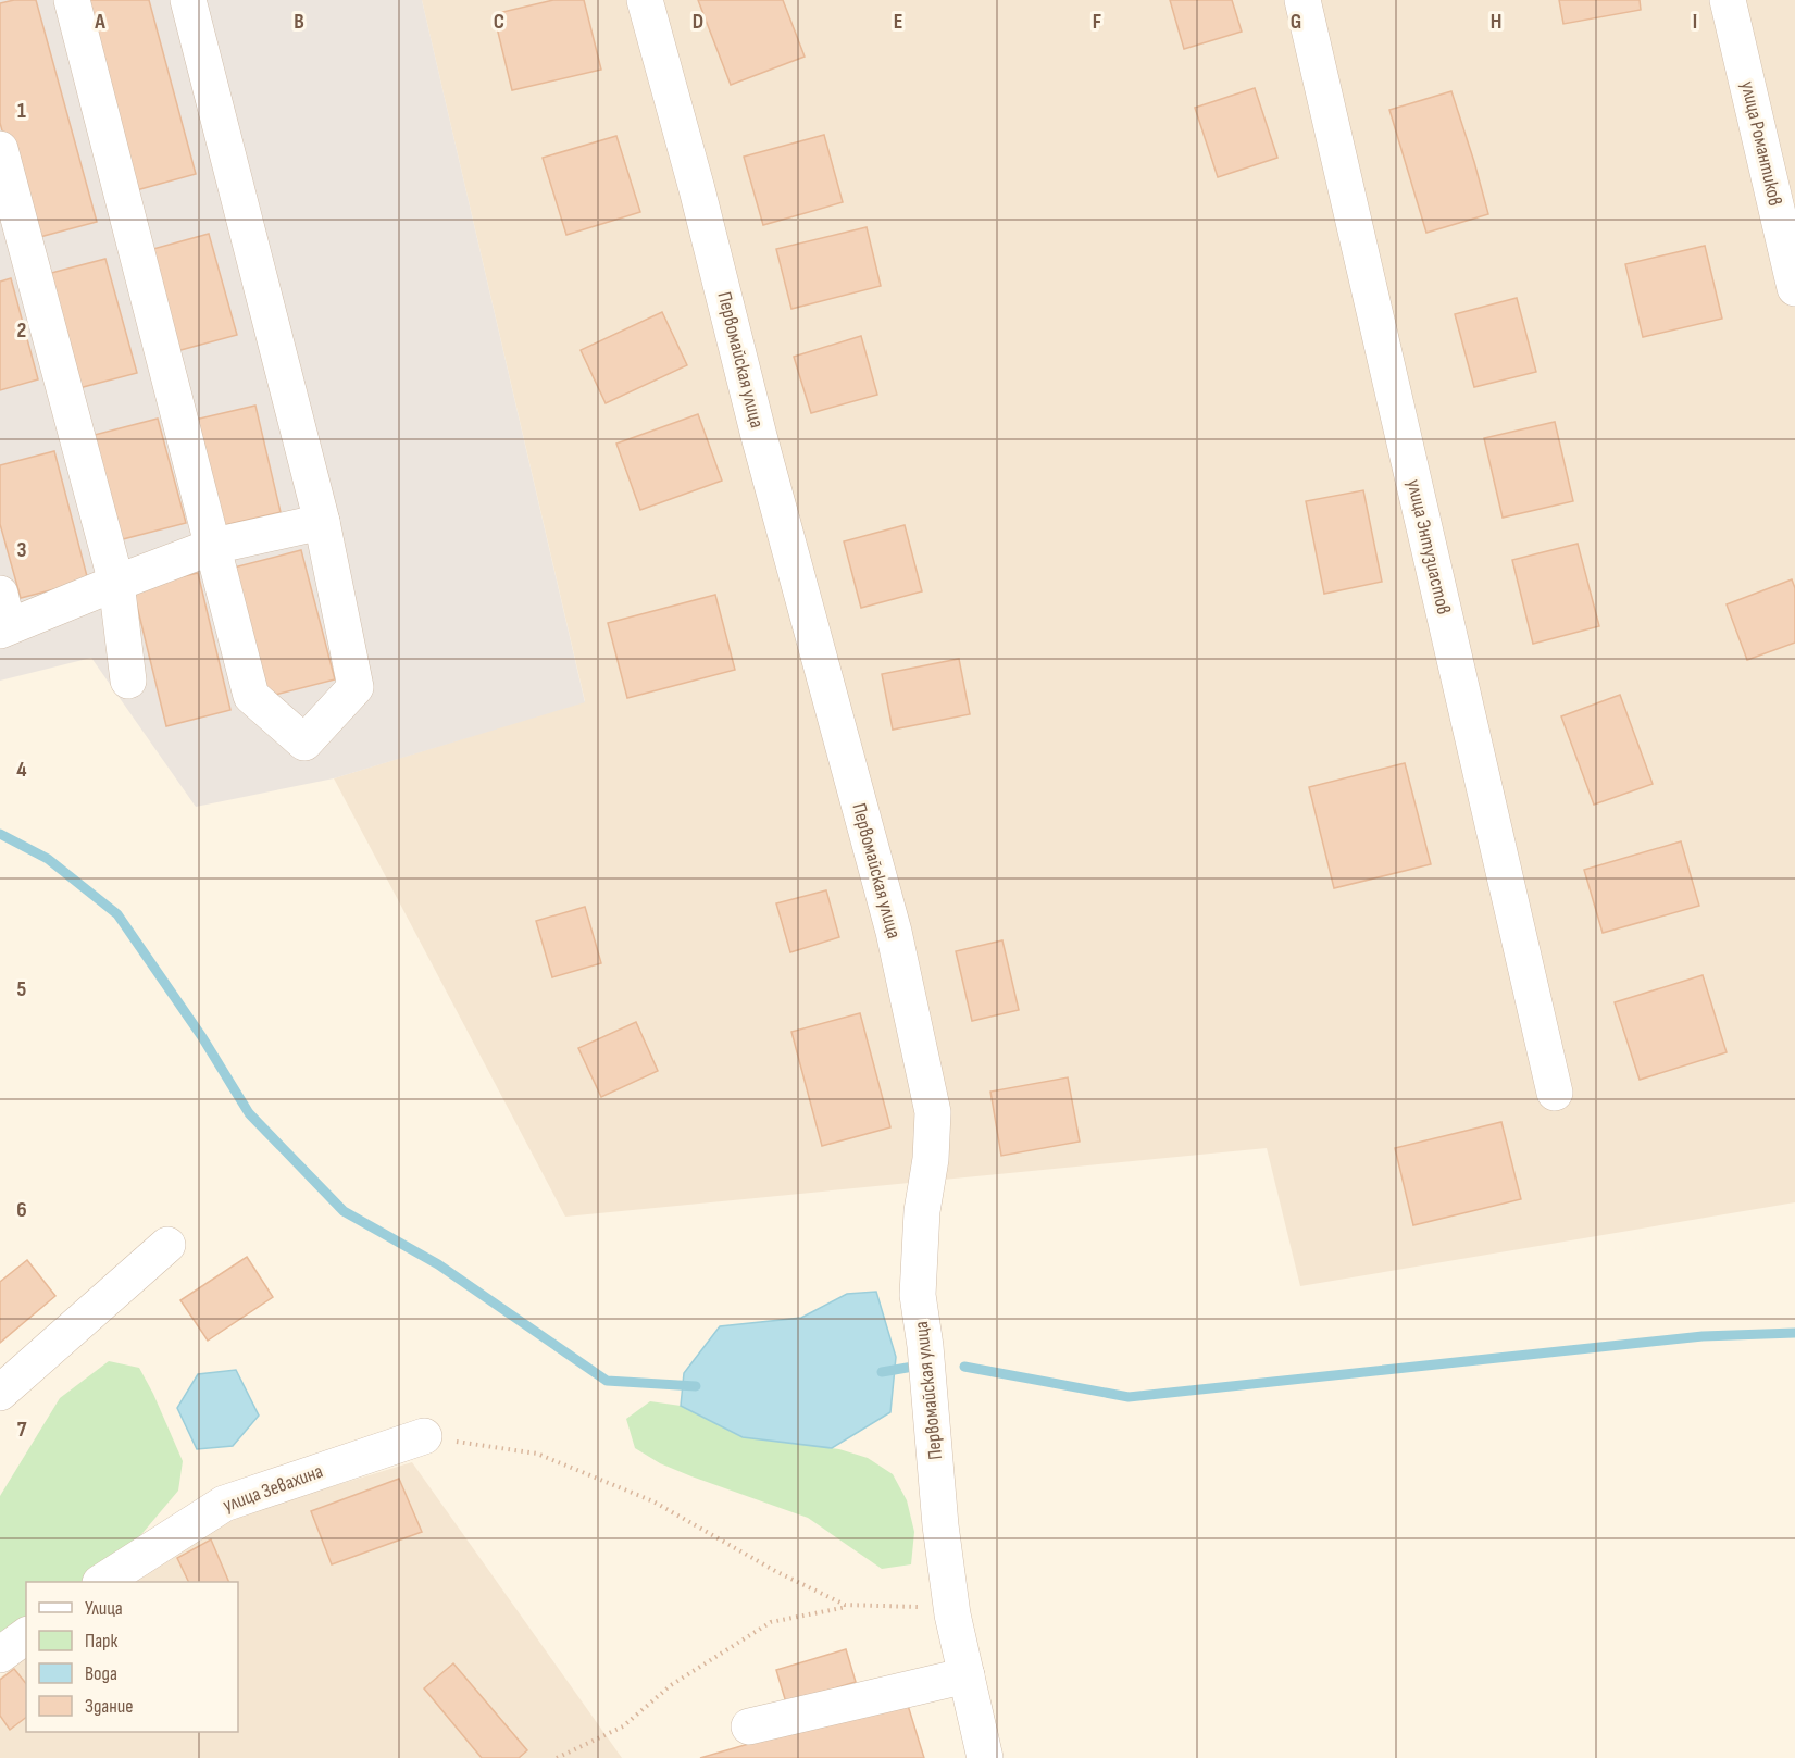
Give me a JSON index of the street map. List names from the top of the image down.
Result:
{
  "streets": {
    "street": [
      "улица Романтиков",
      "Первомайская улица",
      "улица Энтузиастов",
      "улица Зевахина"
    ]
  },
  "legend": [
    "Улица",
    "Парк",
    "Вода",
    "Здание"
  ],
  "grid": {
    "columns": [
      "A",
      "B",
      "C",
      "D",
      "E",
      "F",
      "G",
      "H",
      "I"
    ],
    "rows": [
      "1",
      "2",
      "3",
      "4",
      "5",
      "6",
      "7"
    ]
  }
}
